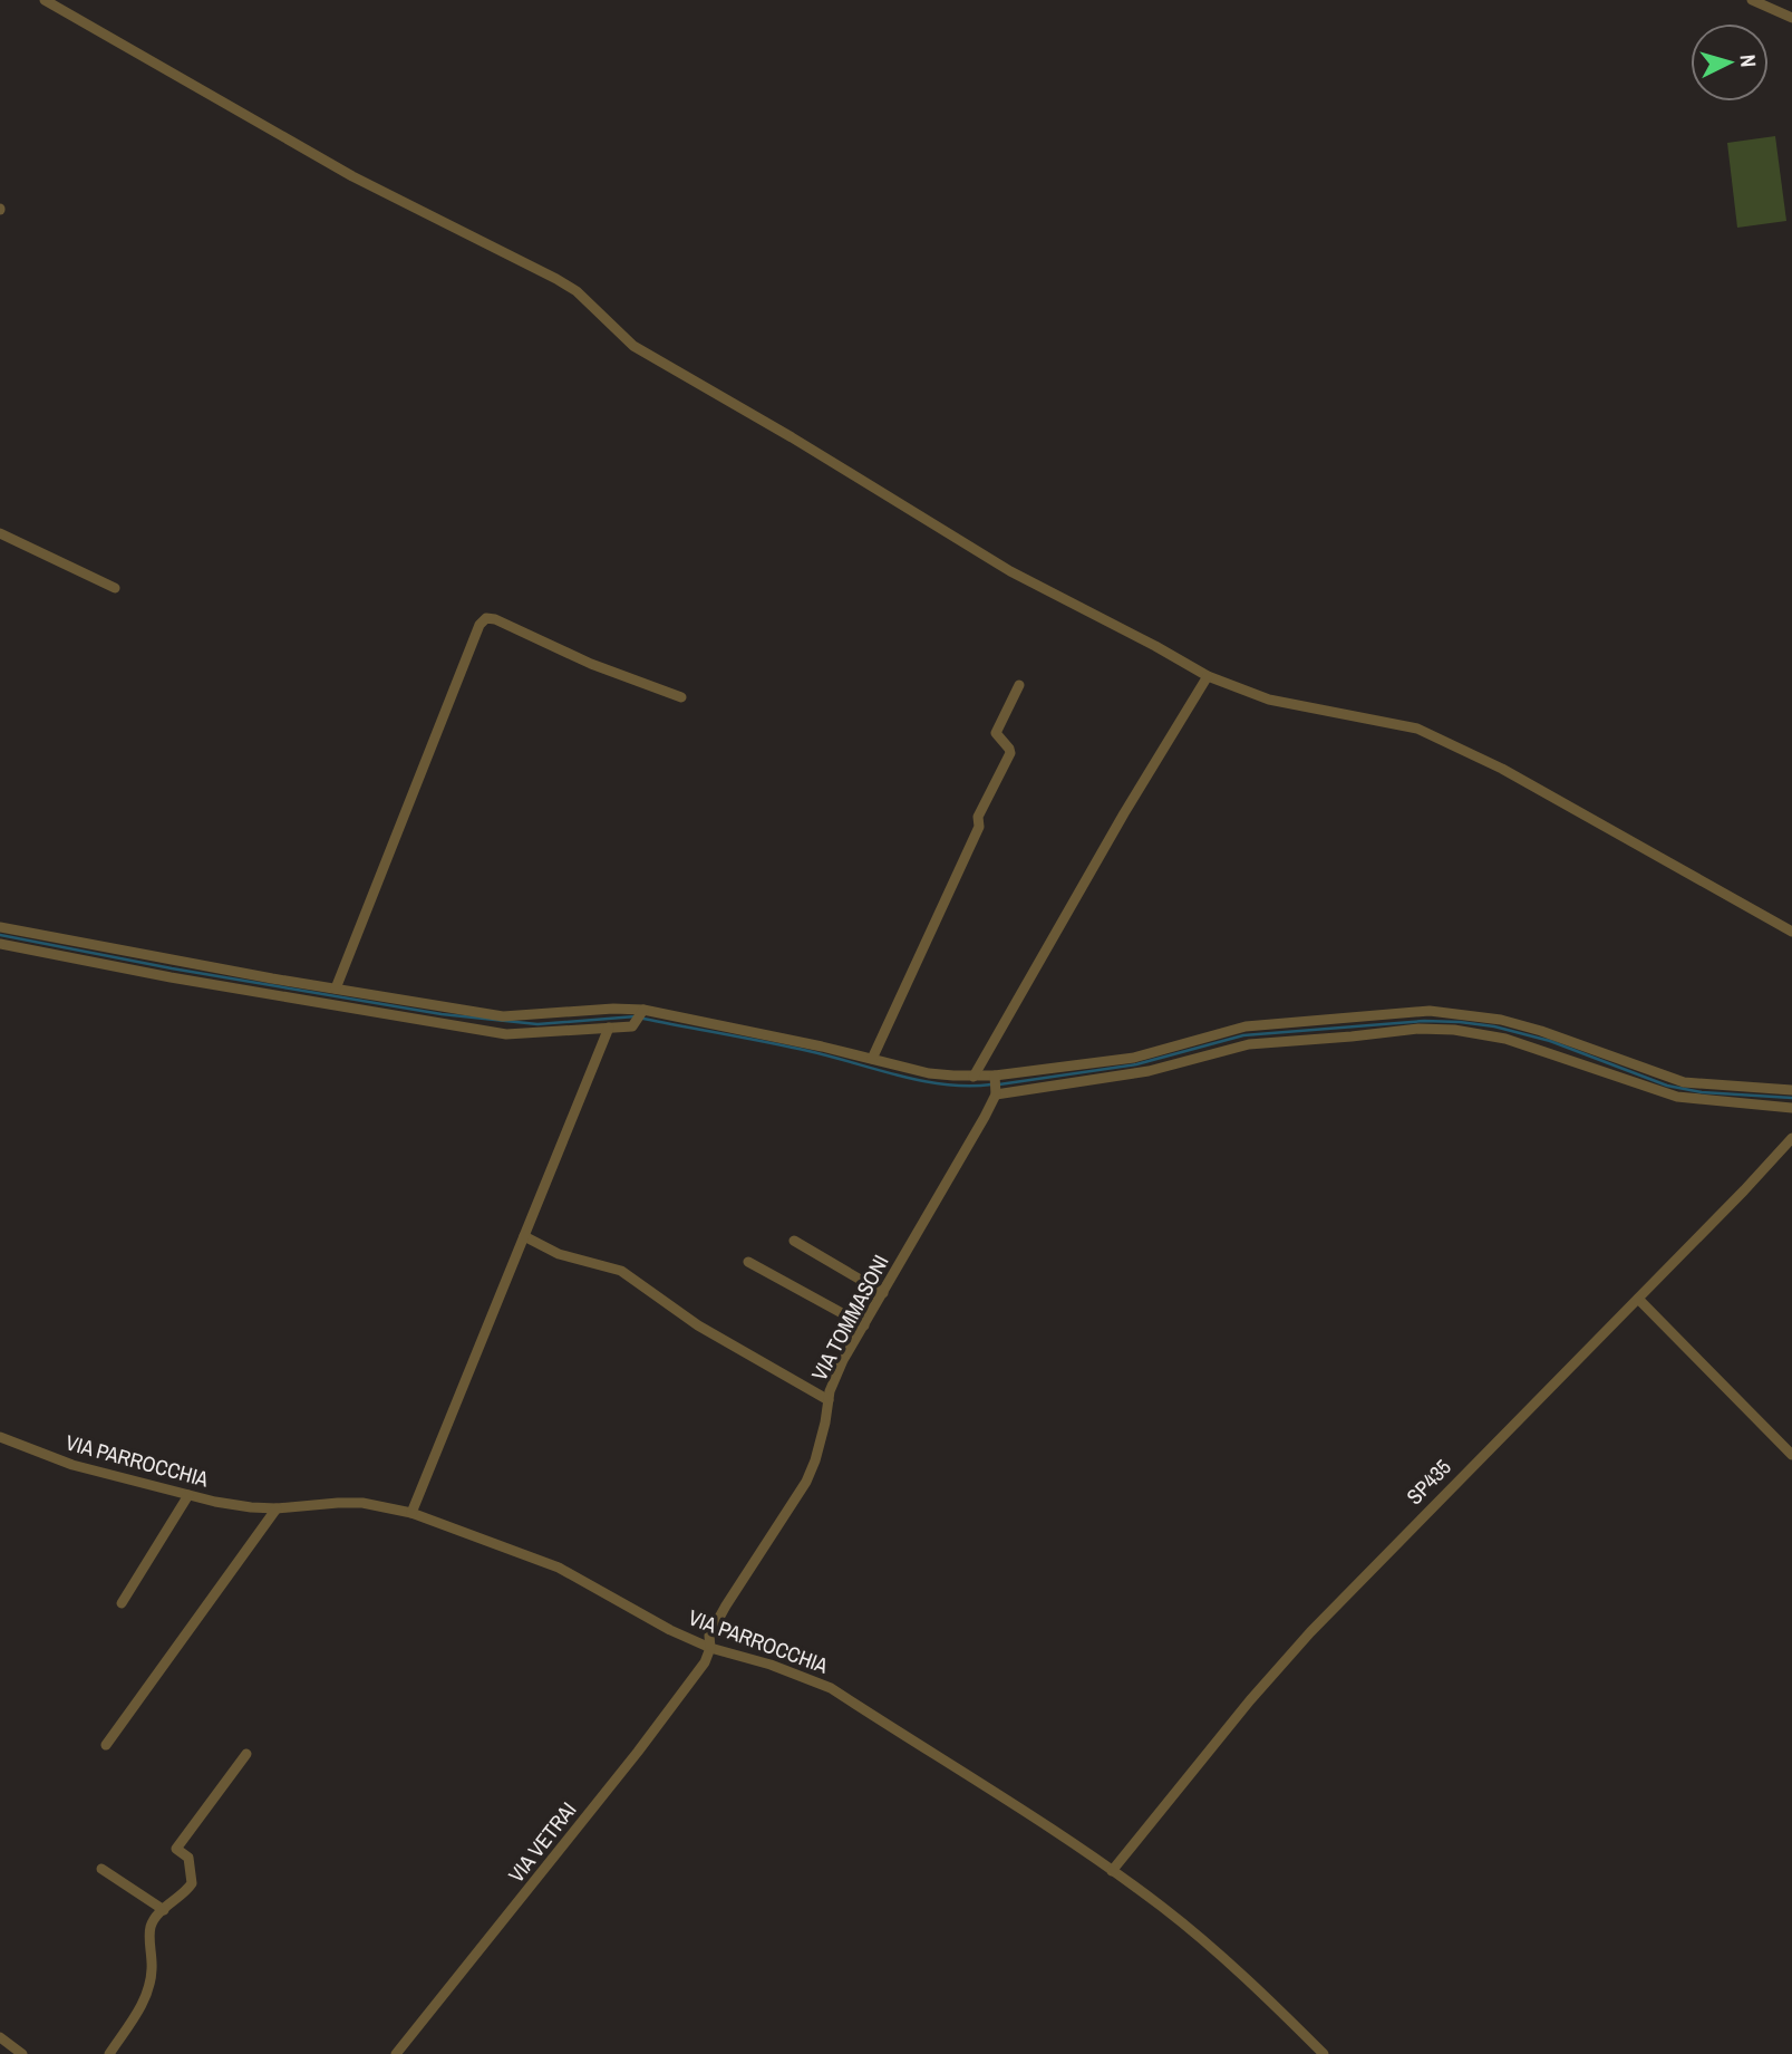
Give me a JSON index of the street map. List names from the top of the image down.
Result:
{
  "streets": {
    "street": [
      "VIA TOMMASONI",
      "VIA PARROCCHIA",
      "SP435",
      "VIA VETRAI"
    ]
  },
  "crossings": [
    ["VIA TOMMASONI", "VIA PARROCCHIA"],
    ["VIA TOMMASONI", "VIA VETRAI"],
    ["VIA PARROCCHIA", "SP435"],
    ["VIA PARROCCHIA", "VIA VETRAI"]
  ],
  "north": "right"
}
